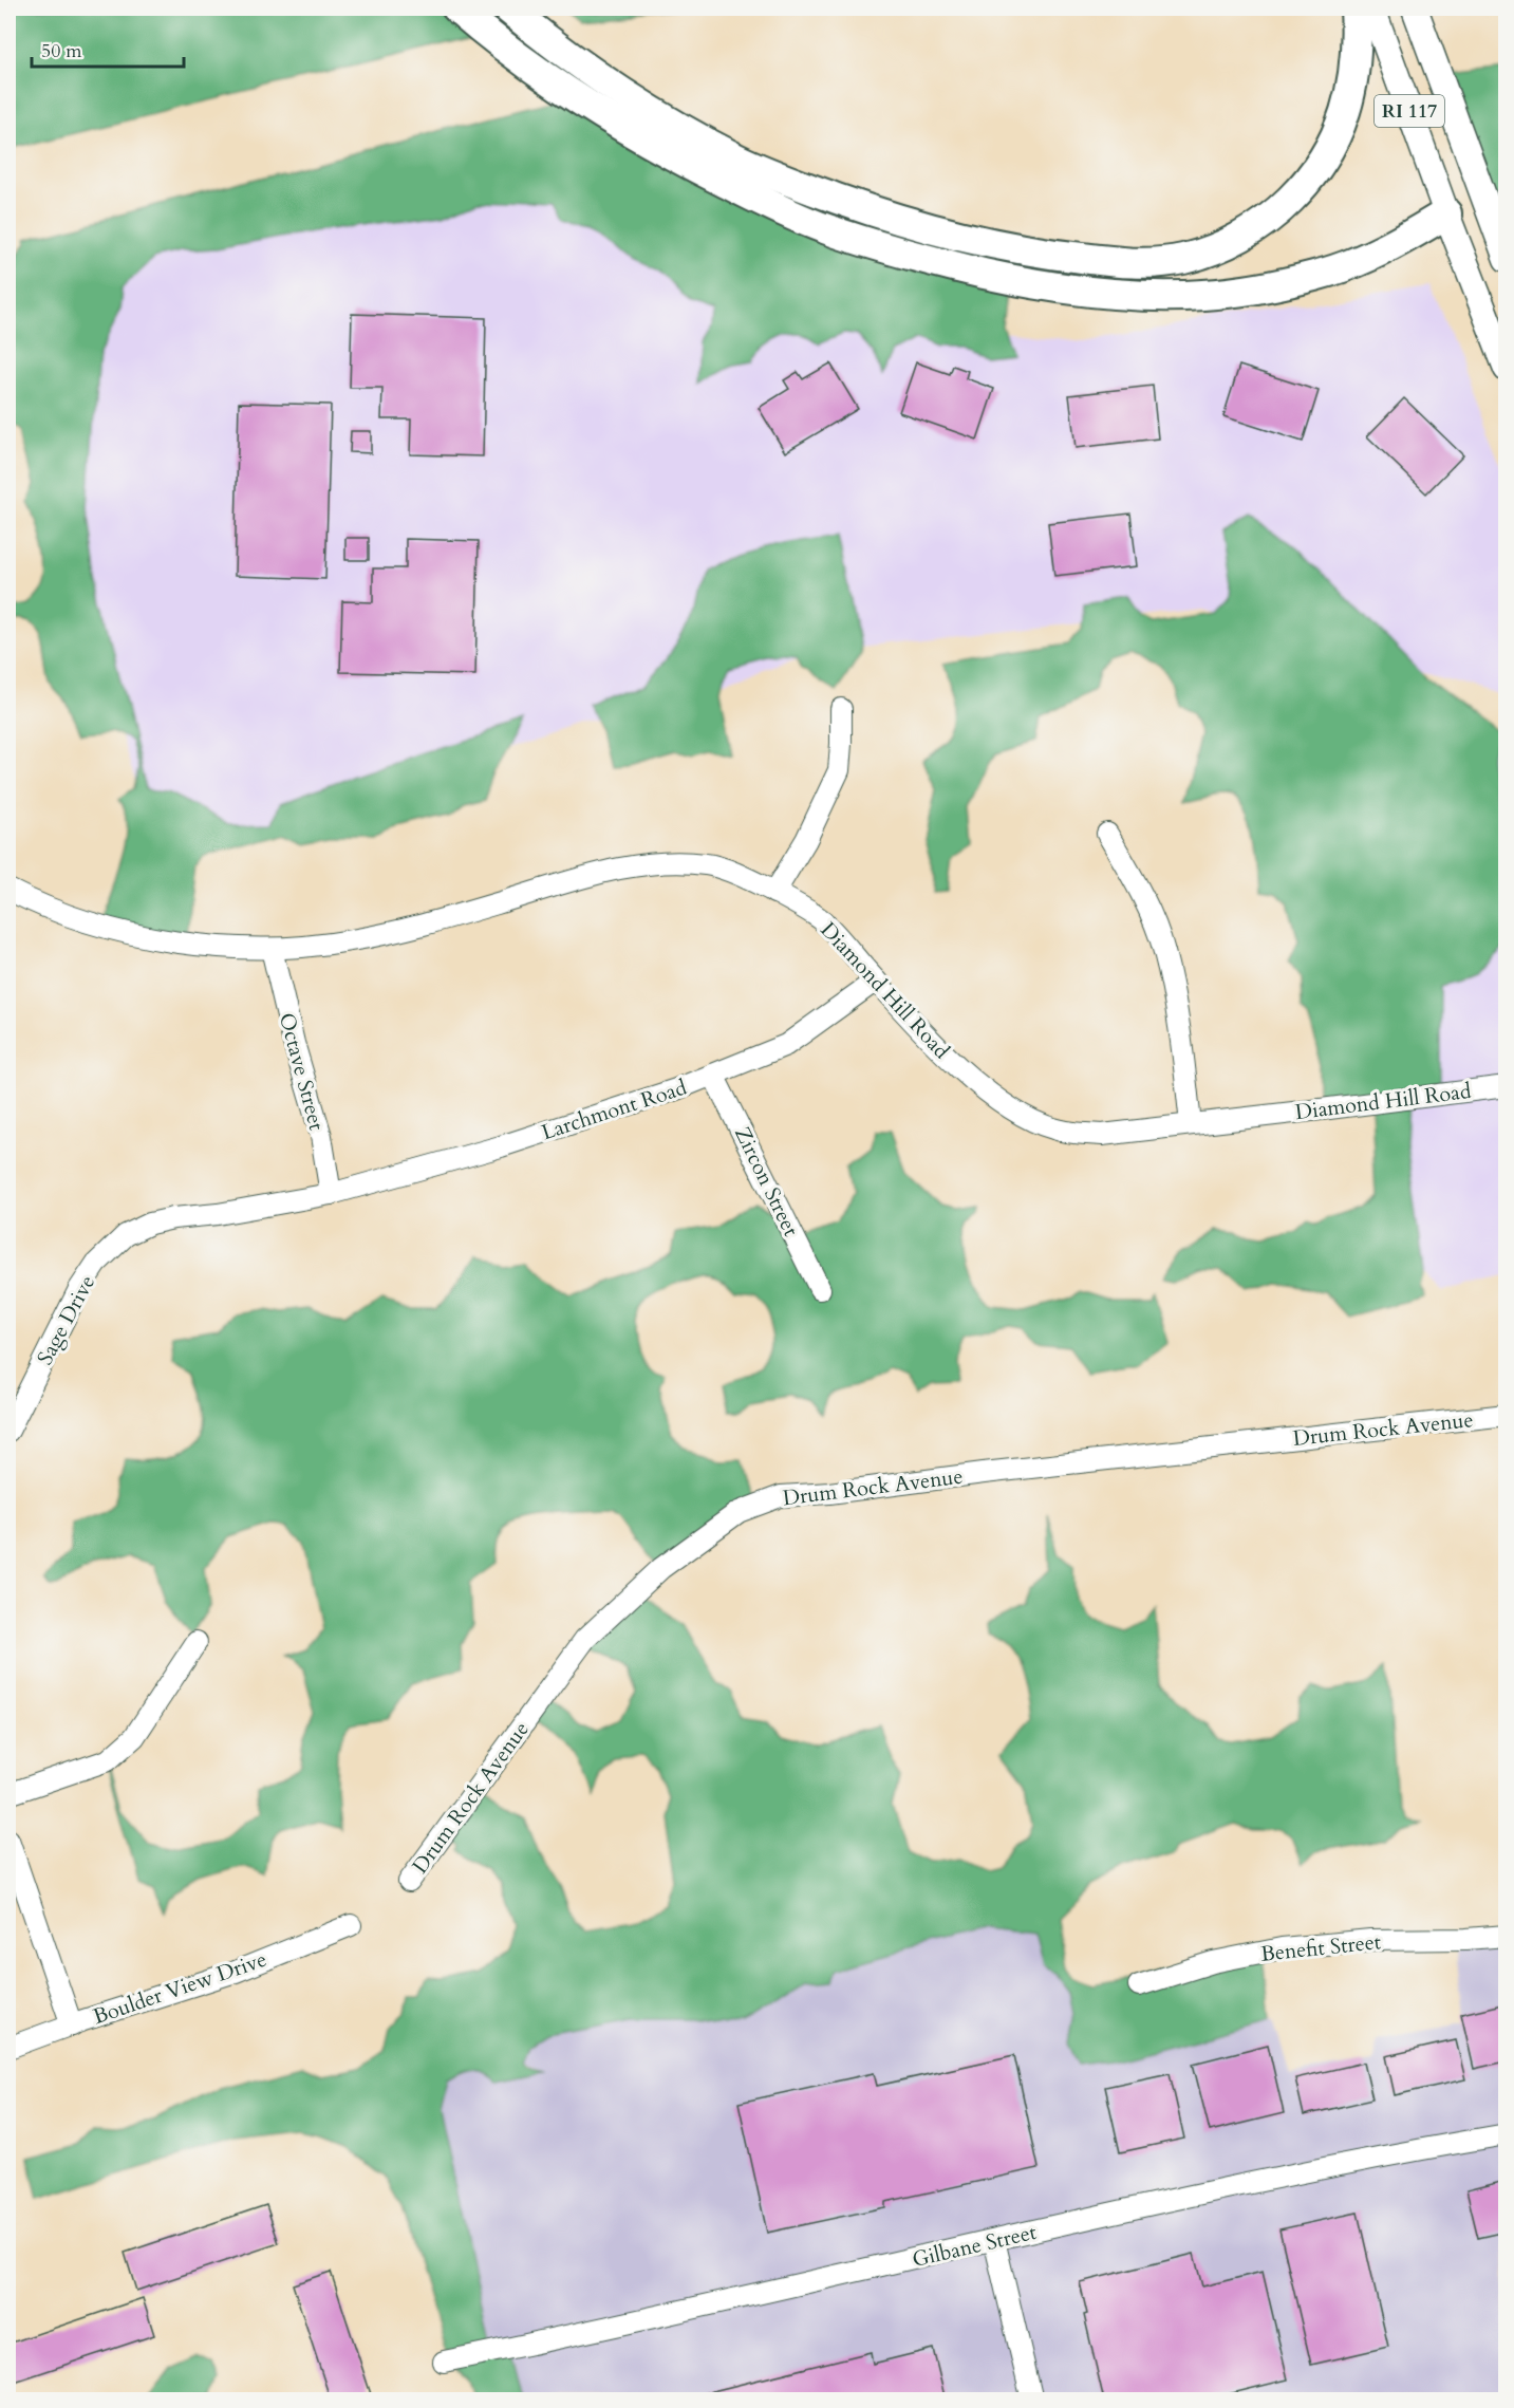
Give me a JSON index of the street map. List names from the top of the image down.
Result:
{
  "streets": {
    "main road": ["RI 117"],
    "street": [
      "Diamond Hill Road",
      "Octave Street",
      "Larchmont Road",
      "Zircon Street",
      "Sage Drive",
      "Drum Rock Avenue",
      "Benefit Street",
      "Boulder View Drive",
      "Gilbane Street"
    ]
  },
  "crossings": [
    ["Diamond Hill Road", "Octave Street"],
    ["Diamond Hill Road", "Larchmont Road"],
    ["Octave Street", "Larchmont Road"],
    ["Octave Street", "Sage Drive"],
    ["Larchmont Road", "Zircon Street"],
    ["Larchmont Road", "Sage Drive"]
  ],
  "scale_bar": "50 m"
}
